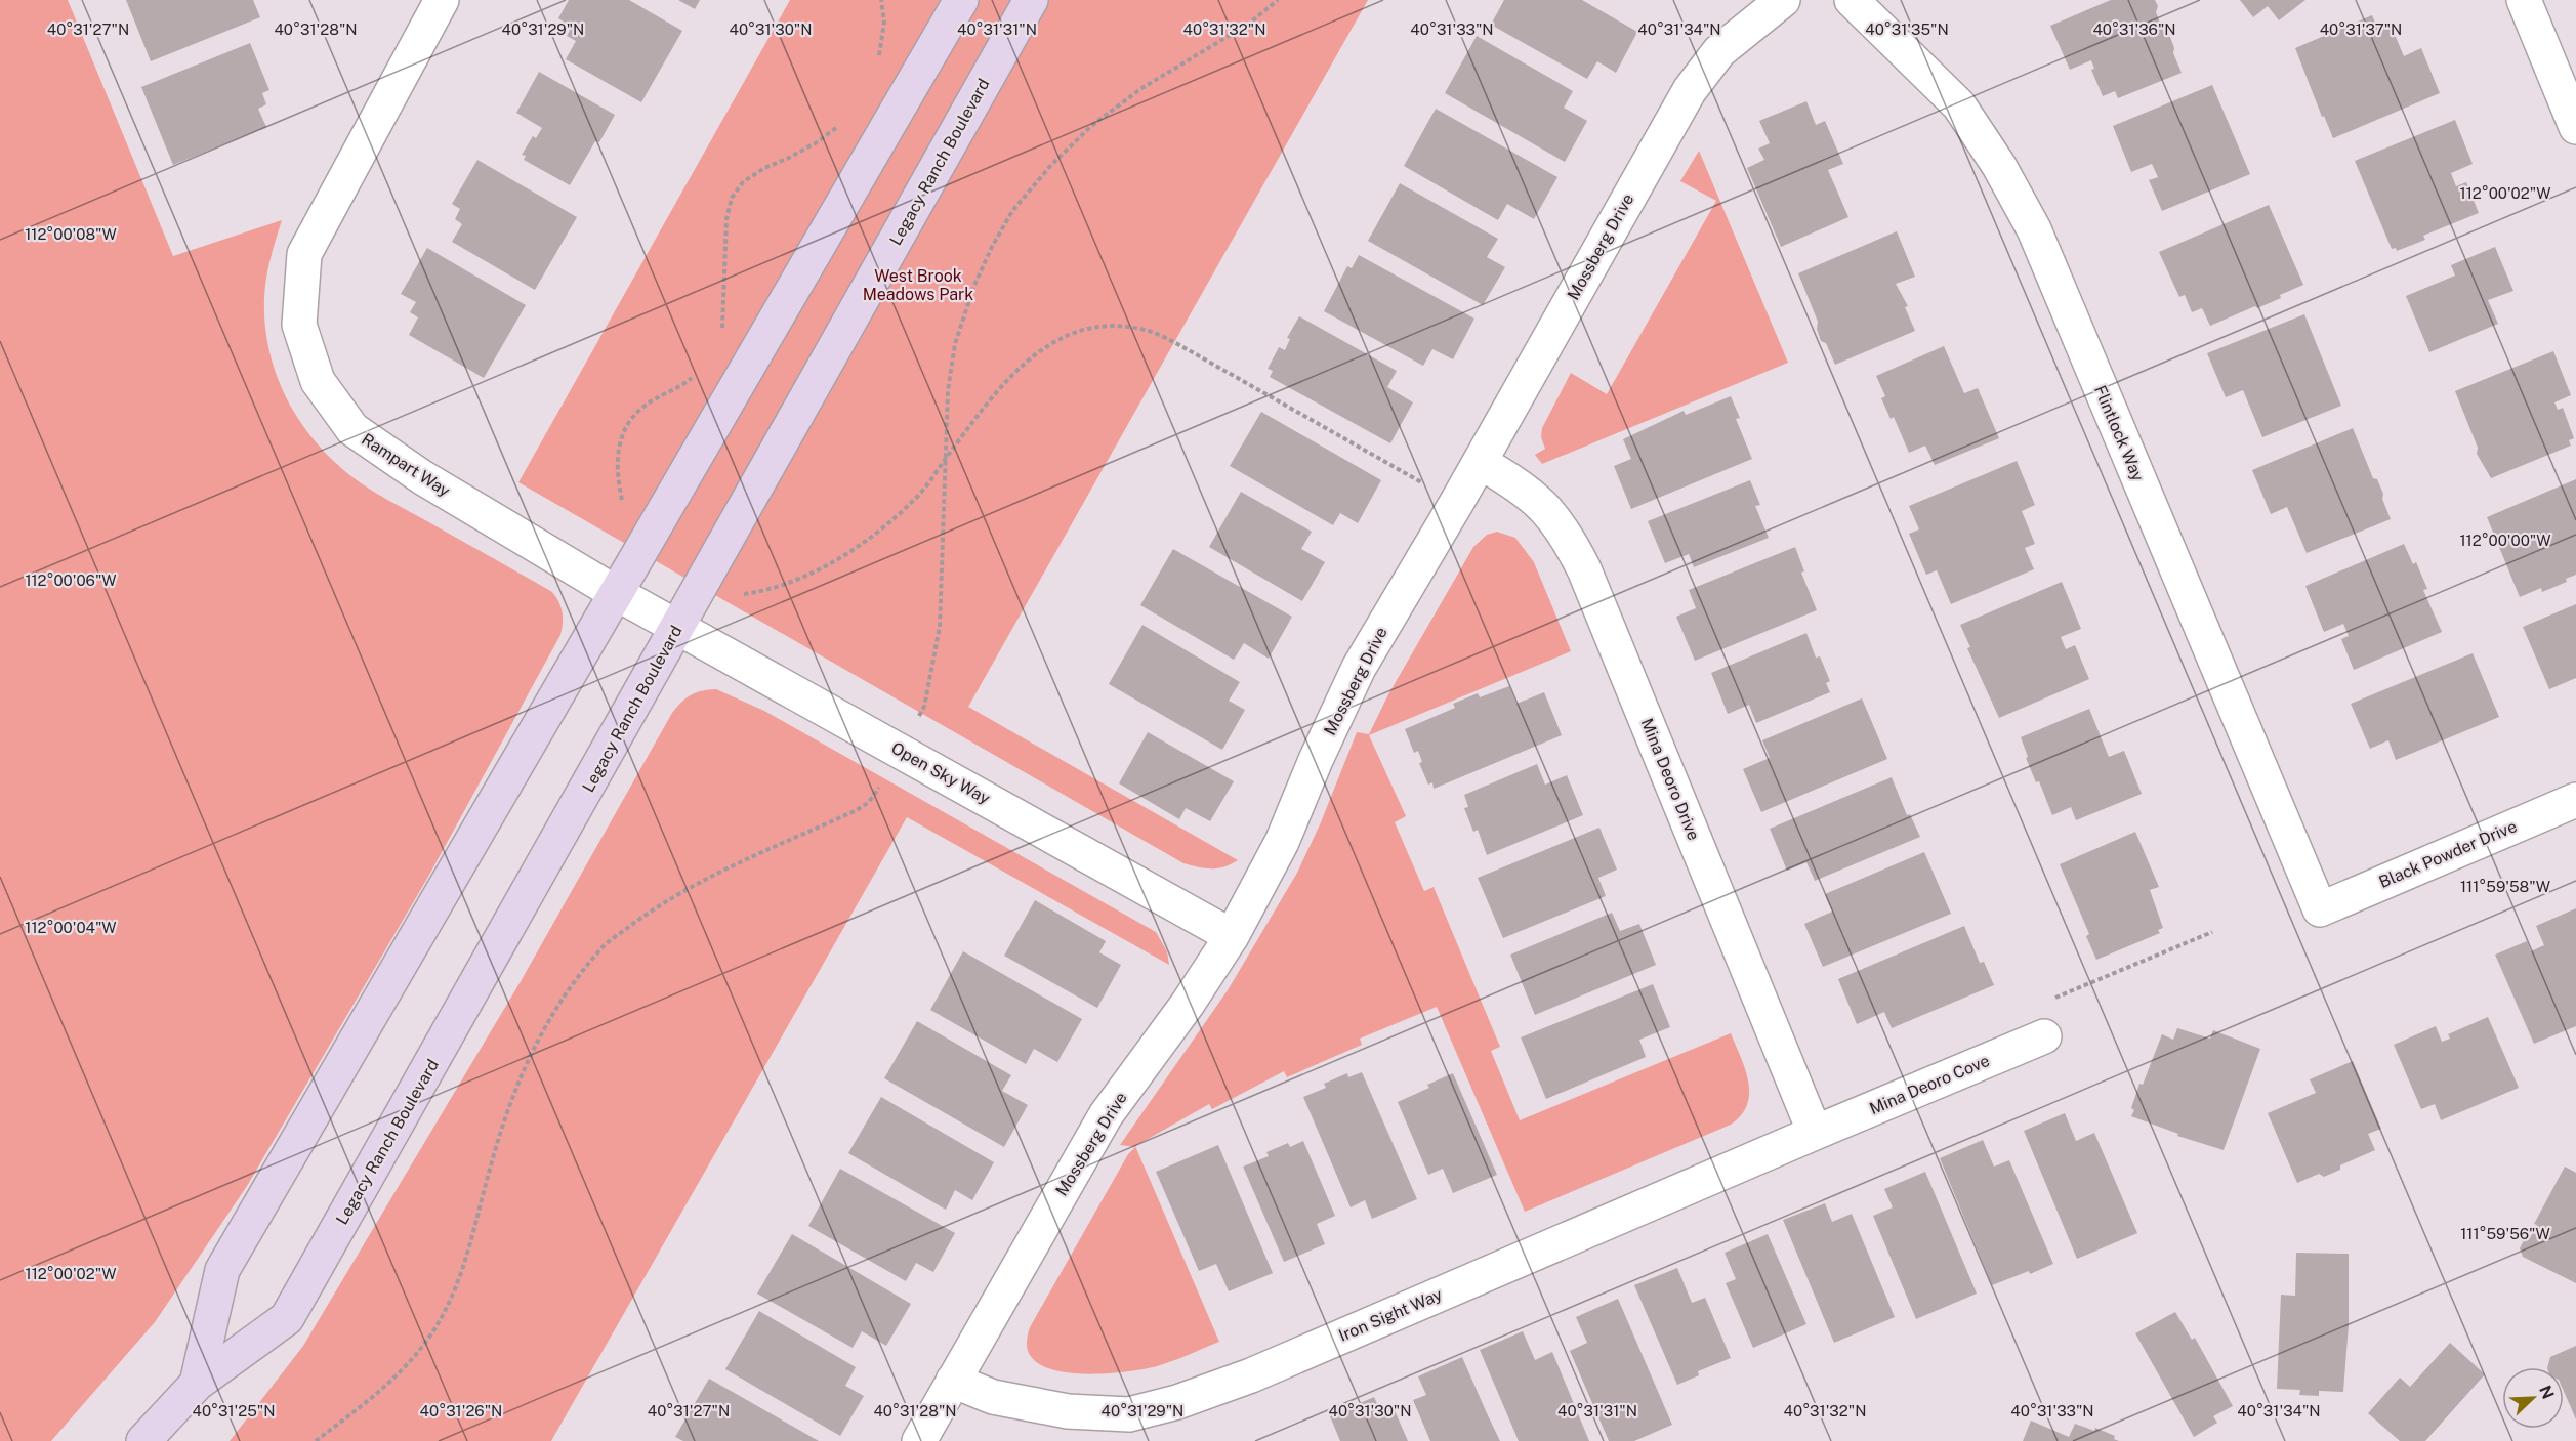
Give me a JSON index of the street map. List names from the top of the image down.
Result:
{
  "streets": {
    "street": [
      "Legacy Ranch Boulevard",
      "Mossberg Drive",
      "Flintlock Way",
      "Rampart Way",
      "Open Sky Way",
      "Mina Deoro Drive",
      "Black Powder Drive",
      "Mina Deoro Cove",
      "Iron Sight Way"
    ]
  },
  "crossings": [
    ["Legacy Ranch Boulevard", "Open Sky Way"],
    ["Mossberg Drive", "Open Sky Way"],
    ["Mossberg Drive", "Mina Deoro Drive"],
    ["Mossberg Drive", "Iron Sight Way"],
    ["Flintlock Way", "Black Powder Drive"],
    ["Rampart Way", "Open Sky Way"],
    ["Mina Deoro Drive", "Mina Deoro Cove"],
    ["Mina Deoro Drive", "Iron Sight Way"],
    ["Mina Deoro Cove", "Iron Sight Way"]
  ],
  "parks": ["West Brook Meadows Park"],
  "north": "top right",
  "coordinates": [
    "40°31'27\"N",
    "40°31'28\"N",
    "40°31'29\"N",
    "40°31'30\"N",
    "40°31'31\"N",
    "40°31'32\"N",
    "40°31'33\"N",
    "40°31'34\"N",
    "40°31'35\"N",
    "40°31'36\"N",
    "40°31'37\"N",
    "112°00'02\"W",
    "112°00'08\"W",
    "112°00'00\"W",
    "112°00'06\"W",
    "111°59'58\"W",
    "112°00'04\"W",
    "111°59'56\"W",
    "40°31'25\"N",
    "40°31'26\"N"
  ]
}
